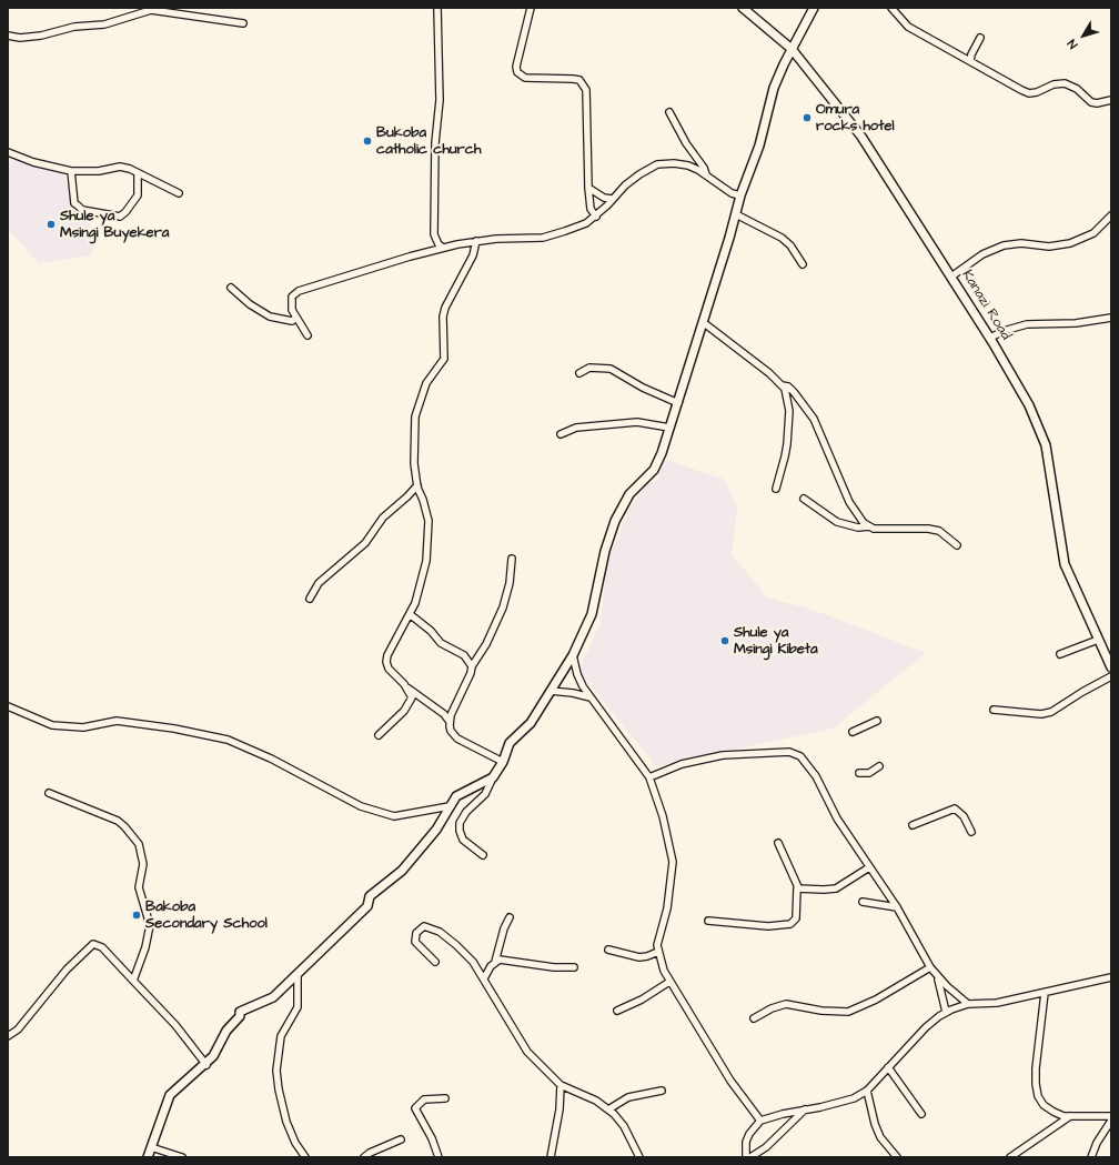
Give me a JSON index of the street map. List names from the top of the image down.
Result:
{
  "streets": {
    "street": ["Kanazi Road"]
  },
  "places": [
    "Omura rocks hotel",
    "Bukoba catholic church",
    "Shule ya Msingi Buyekera",
    "Shule ya Msingi Kibeta",
    "Bakoba Secondary School"
  ],
  "north": "bottom left"
}
